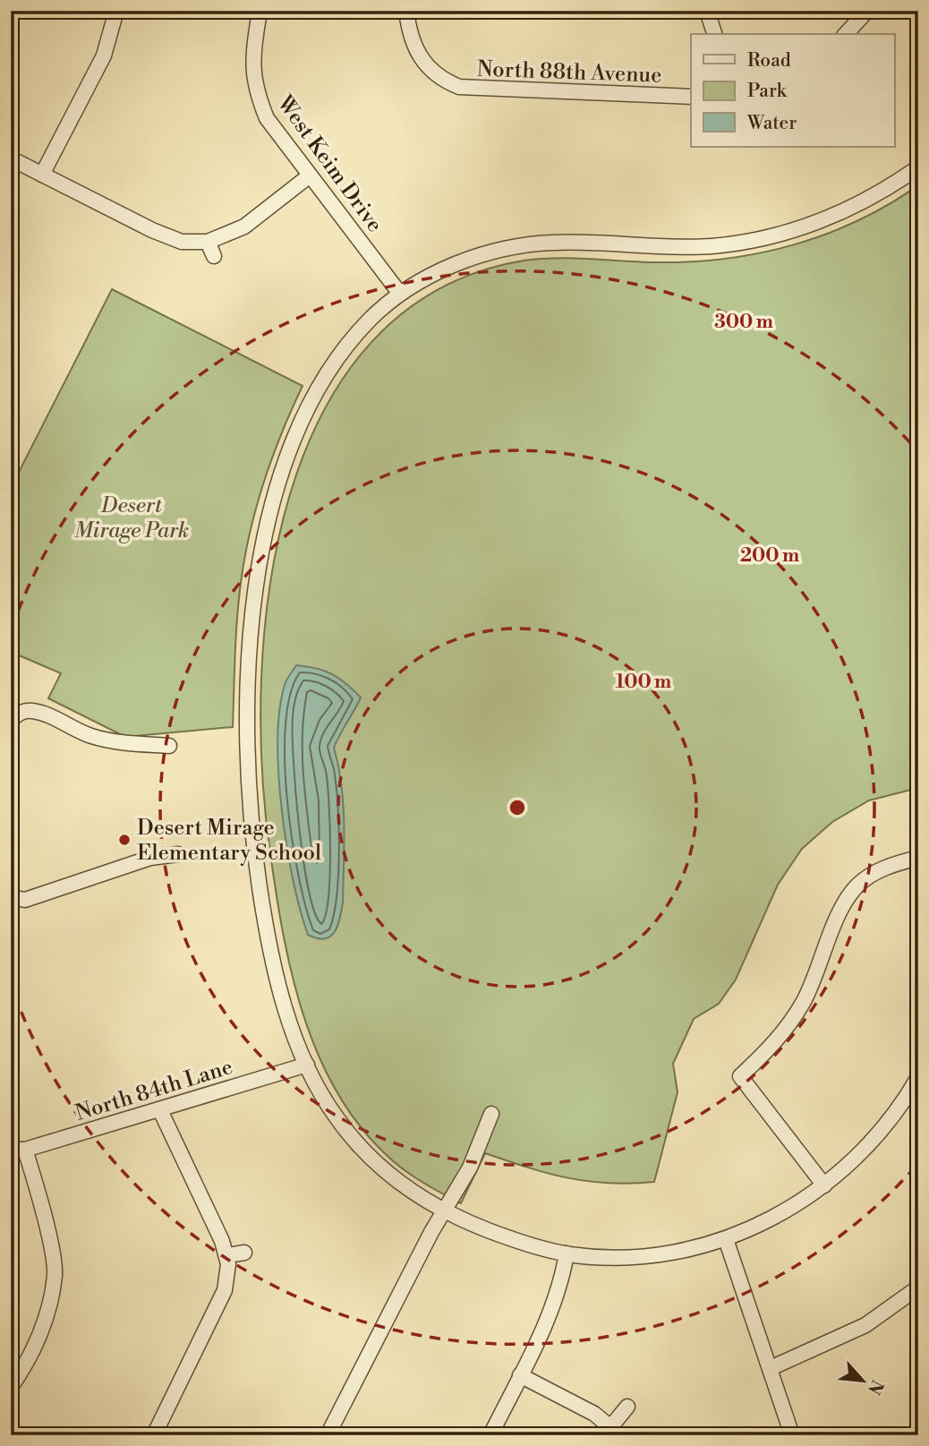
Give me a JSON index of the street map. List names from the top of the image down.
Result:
{
  "streets": {
    "street": ["North 88th Avenue", "West Keim Drive", "North 84th Lane"]
  },
  "parks": ["Desert Mirage Park"],
  "places": ["Desert Mirage Elementary School"],
  "legend": ["Road", "Park", "Water"],
  "north": "bottom right",
  "rings": ["300 m", "200 m", "100 m"]
}
